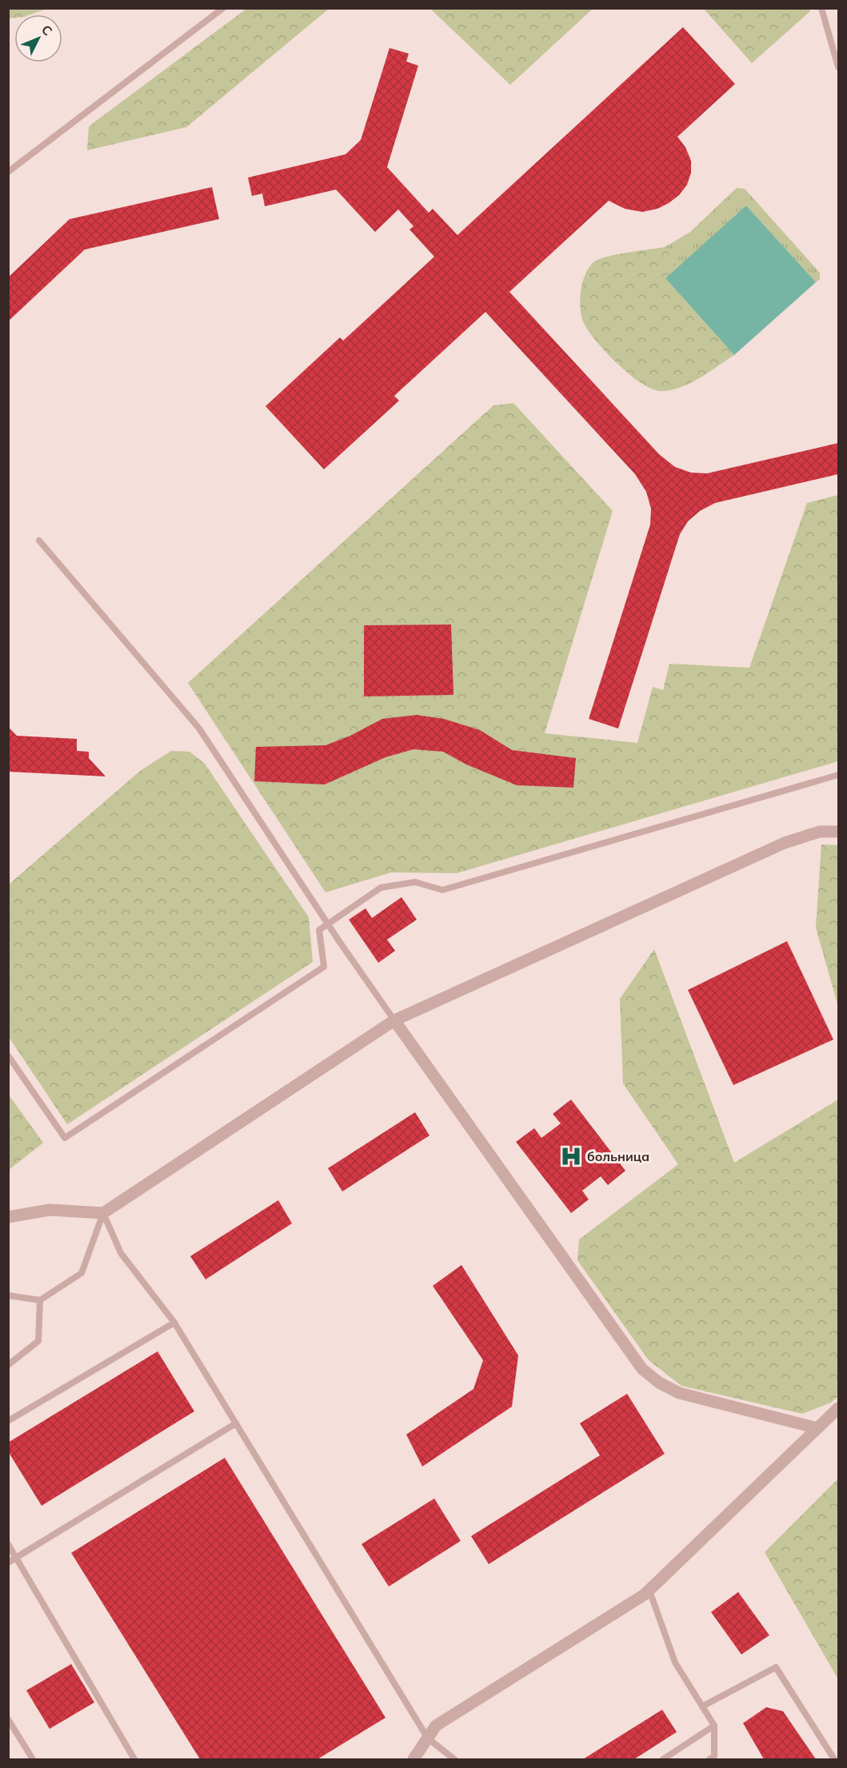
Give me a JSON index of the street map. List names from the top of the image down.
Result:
{
  "places": {
    "hospital": ["больница"]
  },
  "north": "top right"
}
